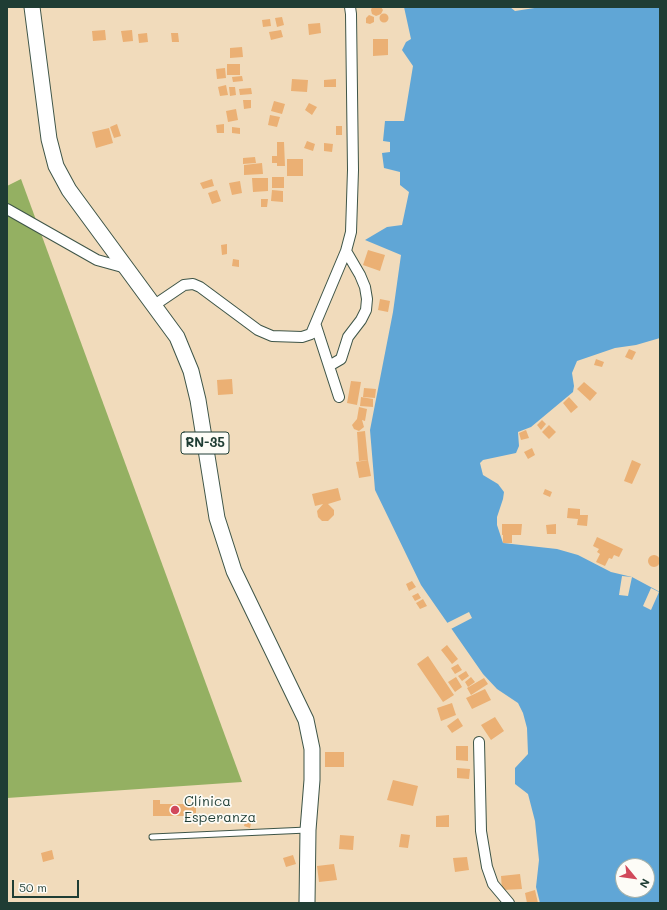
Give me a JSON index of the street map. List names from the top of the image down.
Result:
{
  "streets": {
    "main road": ["RN-35"]
  },
  "places": ["Clínica Esperanza"],
  "scale_bar": "50 m",
  "north": "bottom right"
}
